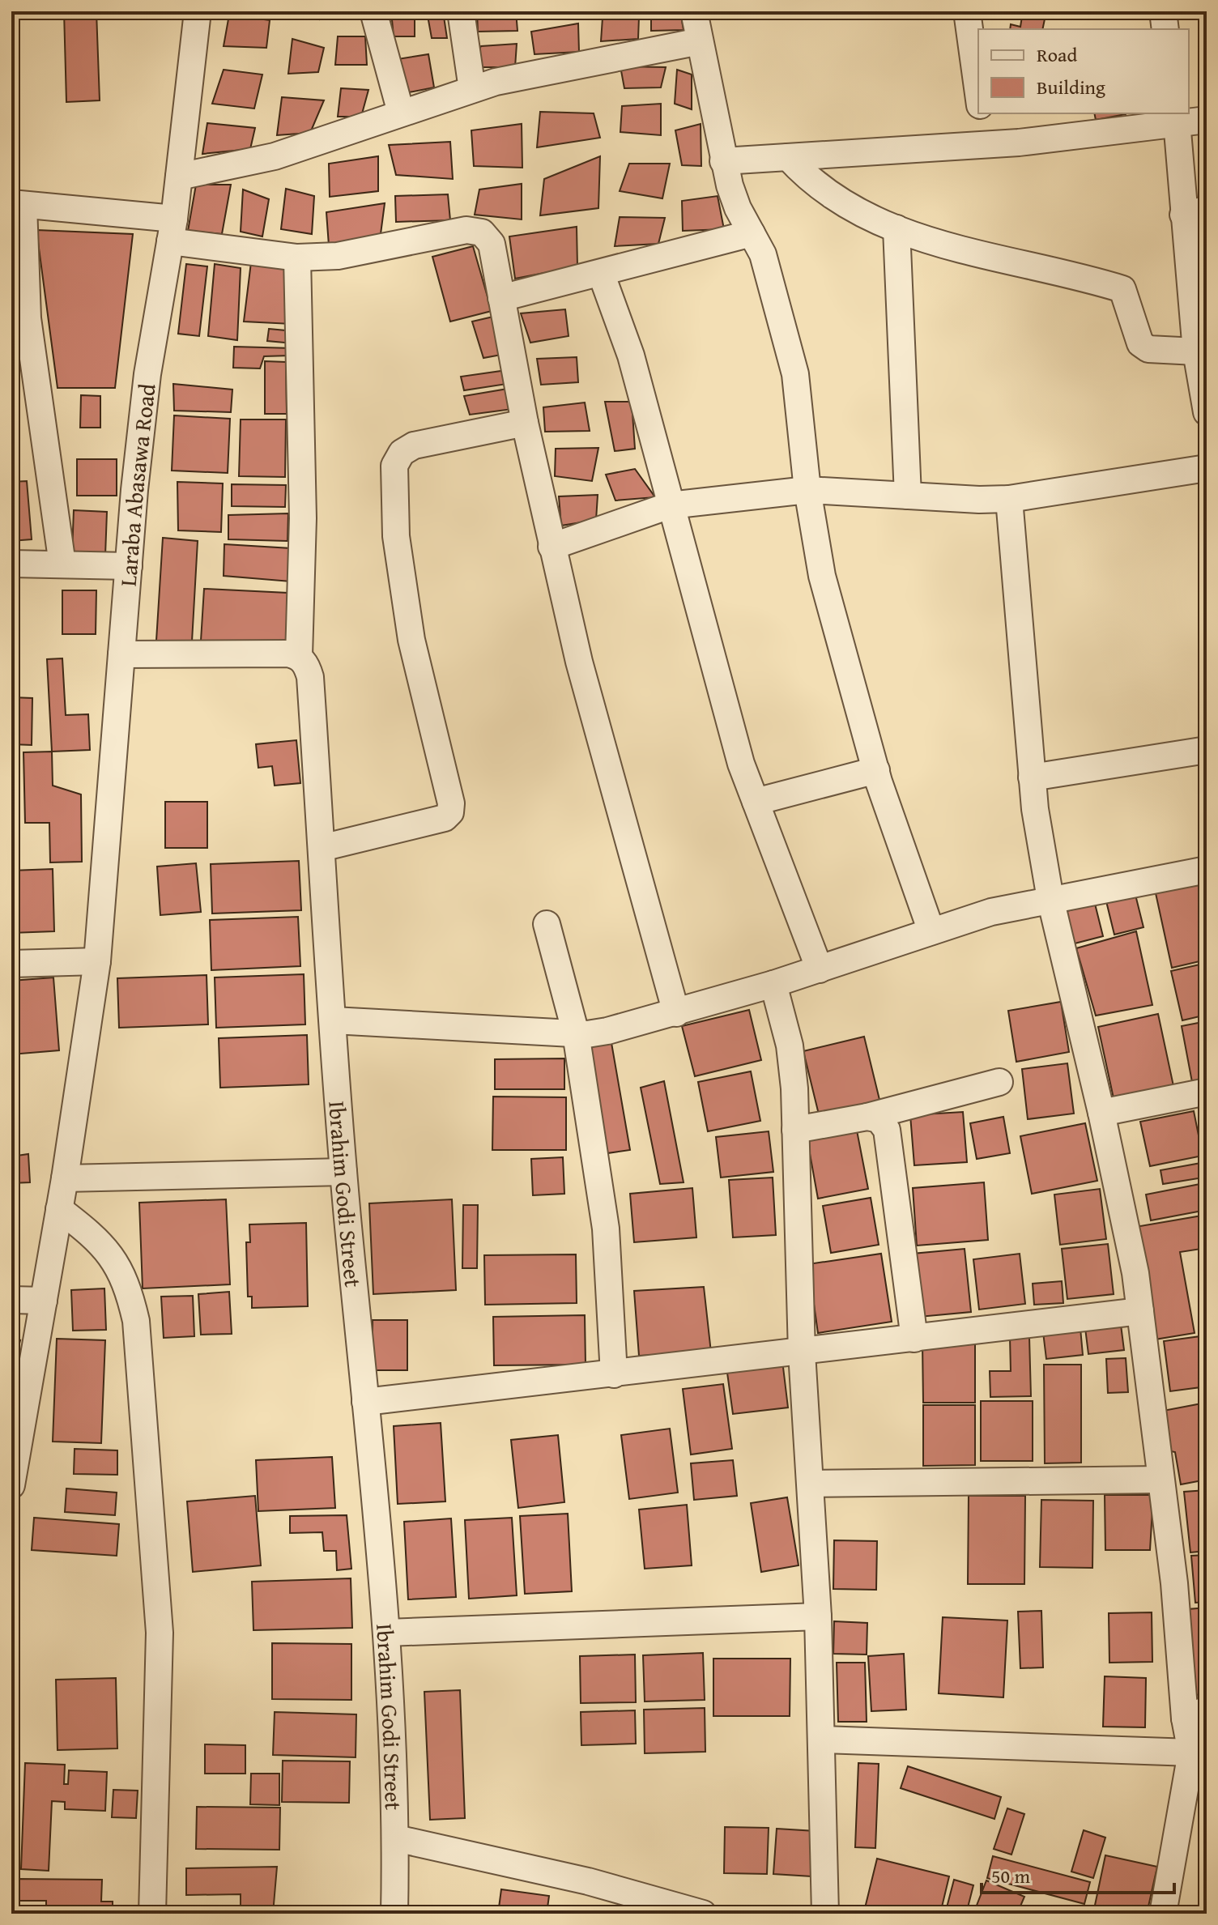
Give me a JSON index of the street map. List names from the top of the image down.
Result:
{
  "streets": {
    "street": ["Laraba Abasawa Road", "Ibrahim Godi Street"]
  },
  "legend": ["Road", "Building"],
  "scale_bar": "50 m"
}
